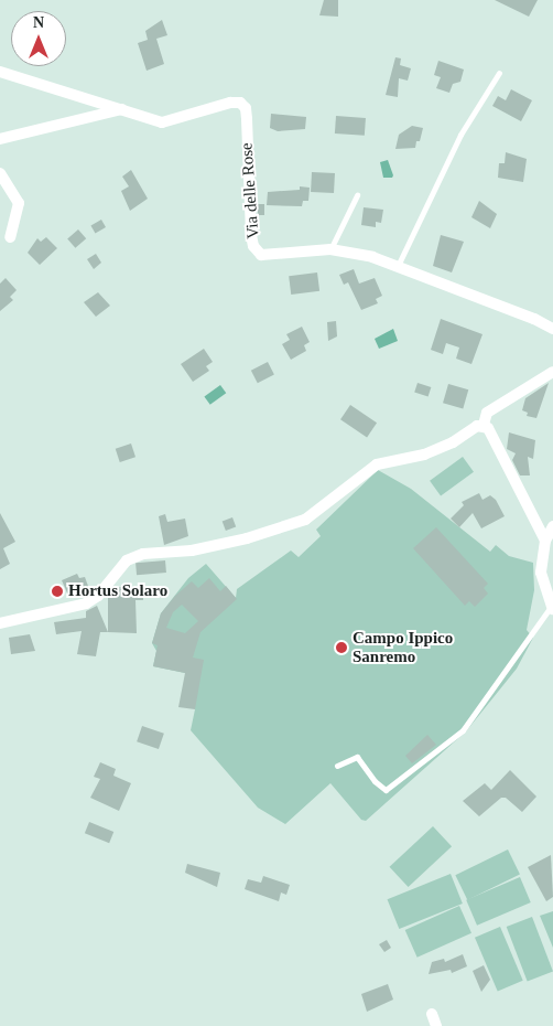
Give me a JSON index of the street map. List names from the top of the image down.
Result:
{
  "streets": {
    "street": ["Via delle Rose"]
  },
  "places": ["Hortus Solaro", "Campo Ippico Sanremo"],
  "north": "top"
}
